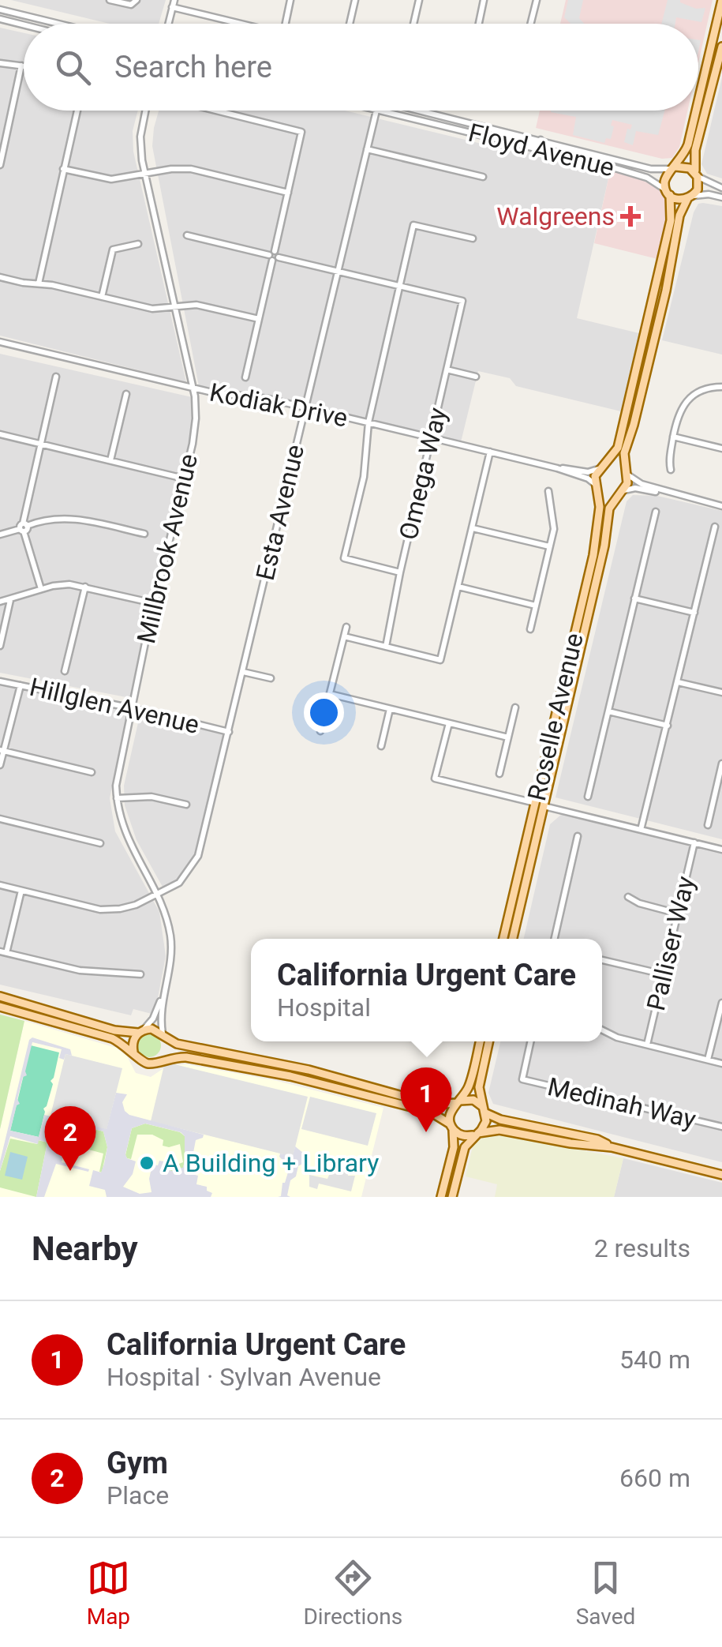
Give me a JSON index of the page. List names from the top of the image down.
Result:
{
  "streets": {
    "main road": ["Roselle Avenue"],
    "street": [
      "Floyd Avenue",
      "Kodiak Drive",
      "Omega Way",
      "Esta Avenue",
      "Millbrook Avenue",
      "Hillglen Avenue",
      "Palliser Way",
      "Medinah Way"
    ]
  },
  "crossings": [
    ["Floyd Avenue", "Esta Avenue"],
    ["Kodiak Drive", "Omega Way"],
    ["Kodiak Drive", "Esta Avenue"],
    ["Kodiak Drive", "Millbrook Avenue"],
    ["Kodiak Drive", "Roselle Avenue"],
    ["Esta Avenue", "Millbrook Avenue"],
    ["Esta Avenue", "Hillglen Avenue"],
    ["Millbrook Avenue", "Hillglen Avenue"]
  ],
  "places": {
    "health": ["Walgreens"],
    "other": ["A Building + Library"]
  },
  "page": {
    "search": "Search here",
    "popup": ["California Urgent Care", "Hospital"],
    "pins": ["1", "2"],
    "heading": ["Nearby", "2 results"],
    "list": [
      {
        "mark": "1",
        "name": "California Urgent Care",
        "note": "Hospital · Sylvan Avenue",
        "value": "540 m"
      },
      {
        "mark": "2",
        "name": "Gym",
        "note": "Place",
        "value": "660 m"
      }
    ],
    "nav": ["Map", "Directions", "Saved"]
  }
}
